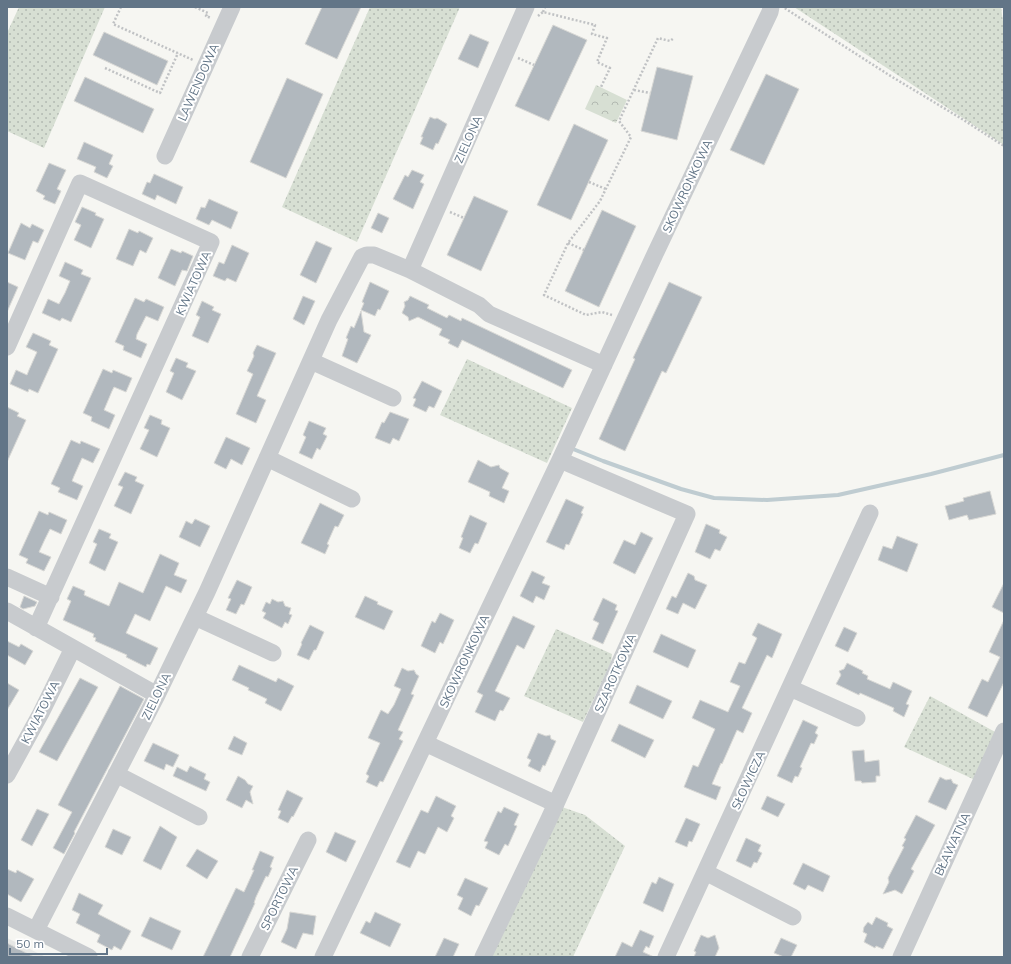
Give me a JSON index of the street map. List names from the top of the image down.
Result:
{
  "streets": {
    "street": [
      "LAWENDOWA",
      "ZIELONA",
      "SKOWRONKOWA",
      "KWIATOWA",
      "SZAROTKOWA",
      "SŁOWICZA",
      "BŁAWATNA",
      "SPORTOWA"
    ]
  },
  "crossings": [
    ["ZIELONA", "SKOWRONKOWA"],
    ["SKOWRONKOWA", "SZAROTKOWA"]
  ],
  "scale_bar": "50 m"
}
